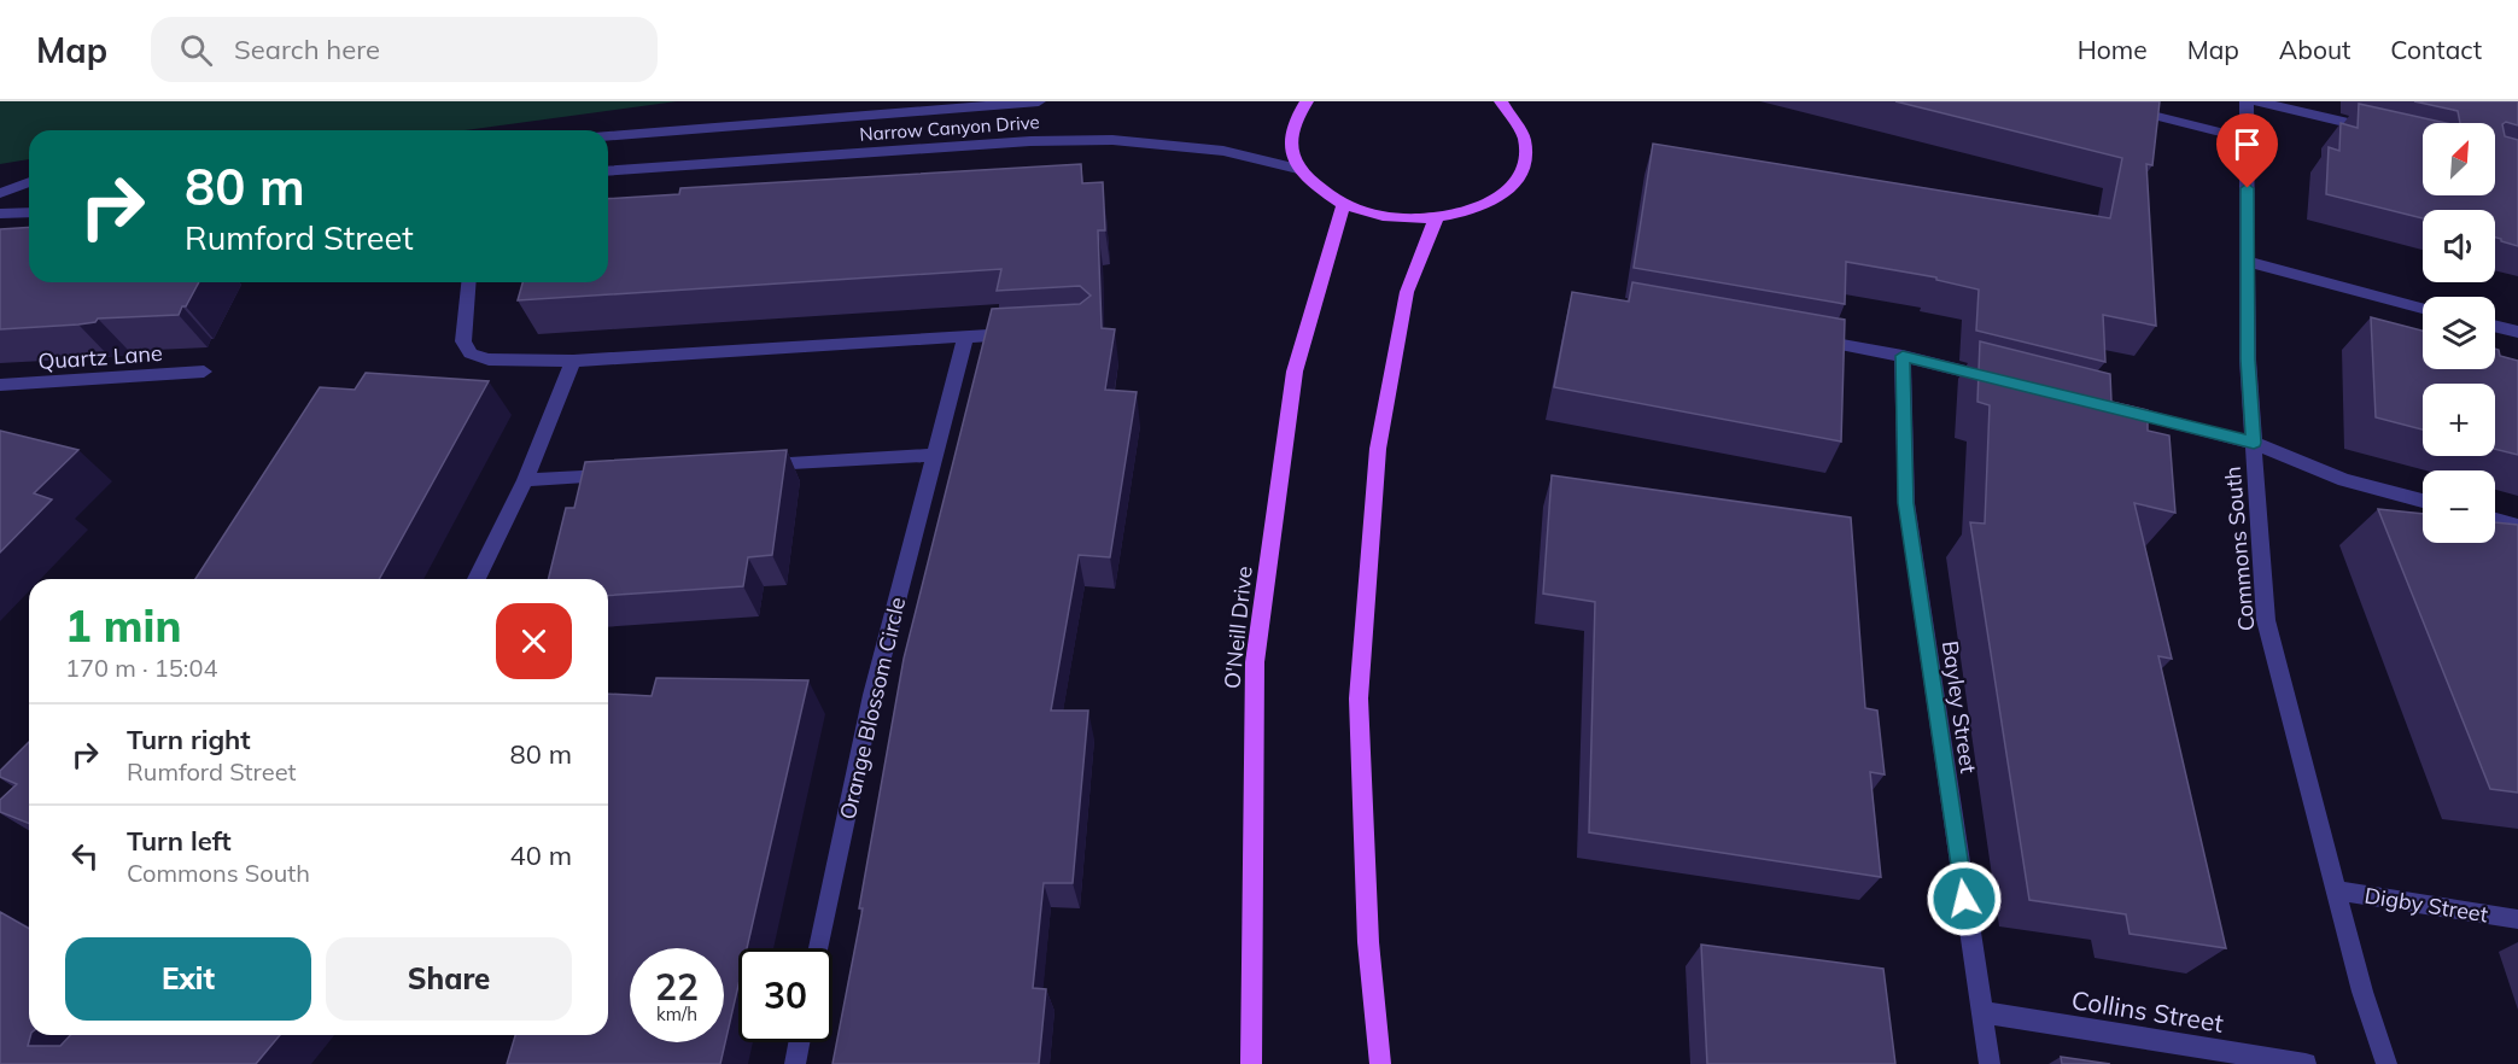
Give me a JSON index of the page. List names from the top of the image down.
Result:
{
  "streets": {
    "main road": ["O'Neill Drive"],
    "street": [
      "Narrow Canyon Drive",
      "Quartz Lane",
      "Commons South",
      "Bayley Street",
      "Orange Blossom Circle",
      "Digby Street",
      "Collins Street"
    ]
  },
  "crossings": [
    ["Commons South", "Digby Street"],
    ["Bayley Street", "Collins Street"]
  ],
  "north": "top right",
  "page": {
    "header": "Map",
    "search": "Search here",
    "nav": [
      "Home",
      "Map",
      "About",
      "Contact"
    ],
    "map_buttons": ["+", "−"],
    "turn": ["80 m", "Rumford Street"],
    "heading": ["1 min", "170 m · 15:04"],
    "list": [
      {
        "name": "Turn right",
        "note": "Rumford Street",
        "value": "80 m"
      },
      {
        "name": "Turn left",
        "note": "Commons South",
        "value": "40 m"
      }
    ],
    "buttons": ["Exit", "Share"],
    "speed": "22 km/h",
    "limit": "30"
  }
}
